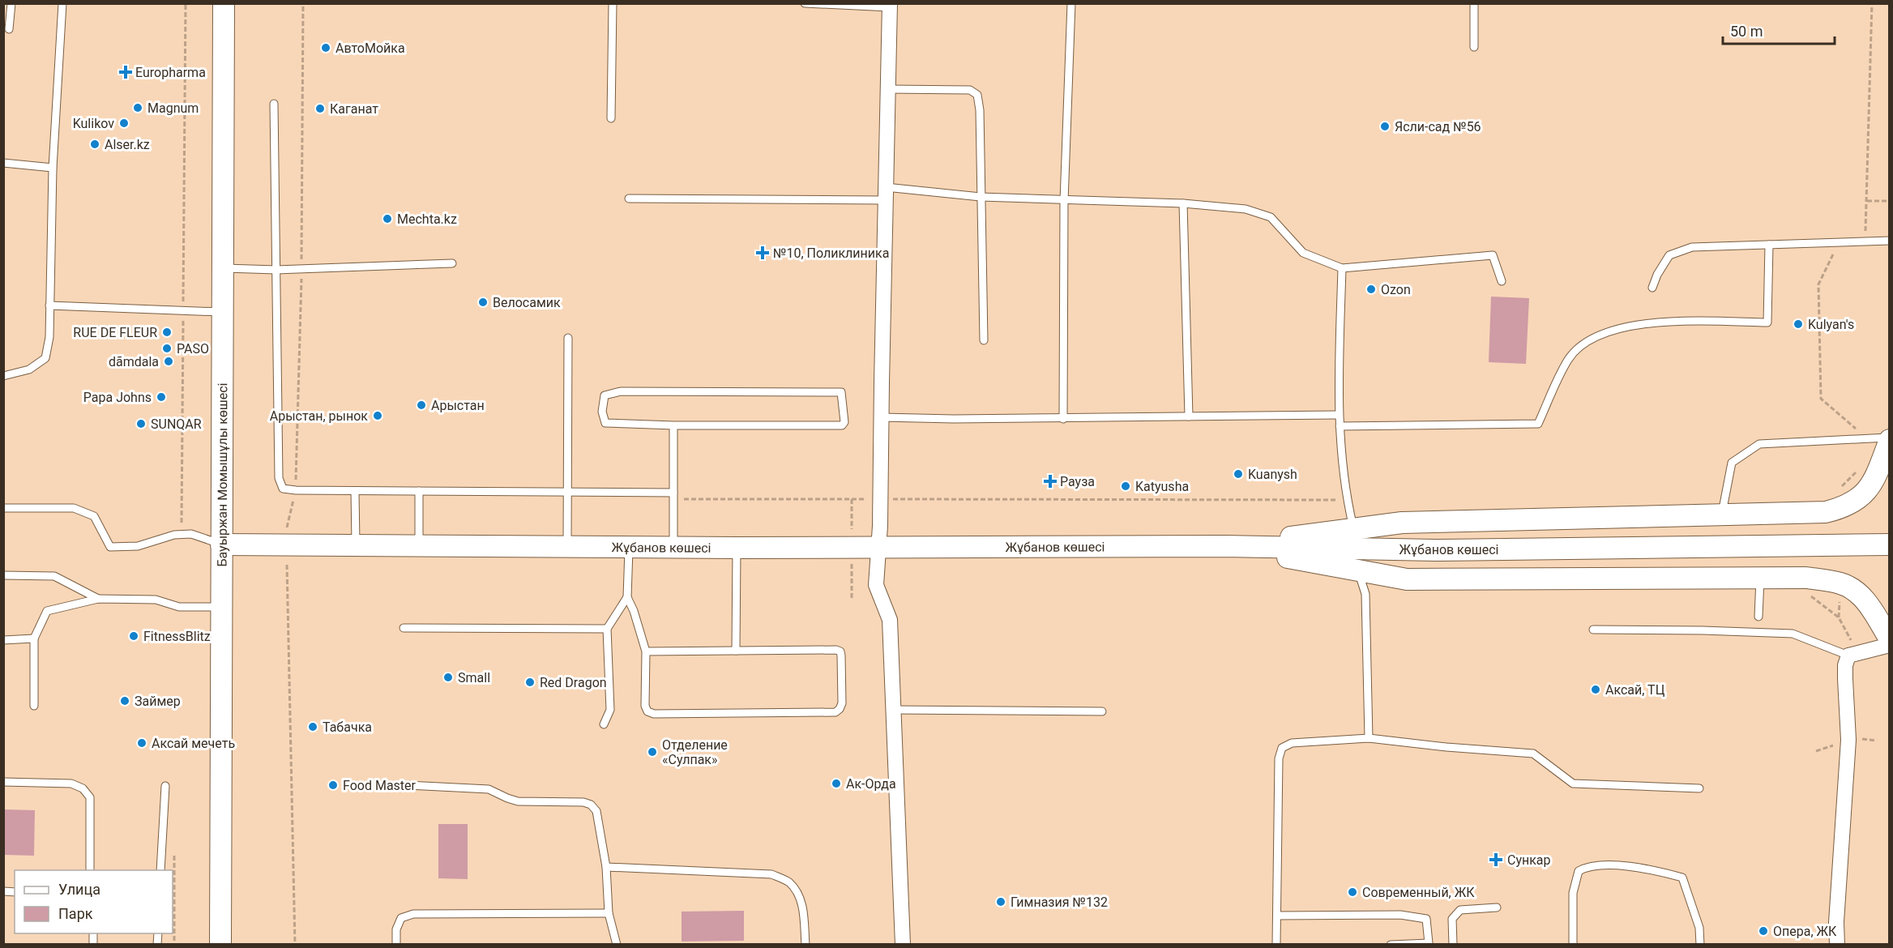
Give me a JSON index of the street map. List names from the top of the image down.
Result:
{
  "streets": {
    "main road": ["Бауыржан Момышұлы көшесі", "Жұбанов көшесі"]
  },
  "crossings": [
    ["Бауыржан Момышұлы көшесі", "Жұбанов көшесі"]
  ],
  "places": {
    "other": [
      "АвтоМойка",
      "Magnum",
      "Каганат",
      "Kulikov",
      "Ясли-сад №56",
      "Alser.kz",
      "Mechta.kz",
      "Ozon",
      "Велосамик",
      "Kulyan's",
      "RUE DE FLEUR",
      "PASO",
      "dãmdala",
      "Papa Johns",
      "Арыстан",
      "Арыстан, рынок",
      "SUNQAR",
      "Kuanysh",
      "Katyusha",
      "FitnessBlitz",
      "Small",
      "Red Dragon",
      "Аксай, ТЦ",
      "Займер",
      "Табачка",
      "Аксай мечеть",
      "Отделение «Сулпак»",
      "Ак-Орда",
      "Food Master",
      "Современный, ЖК",
      "Гимназия №132",
      "Опера, ЖК"
    ],
    "health": [
      "Europharma",
      "№10, Поликлиника",
      "Рауза",
      "Сункар"
    ]
  },
  "legend": ["Улица", "Парк"],
  "scale_bar": "50 m"
}
